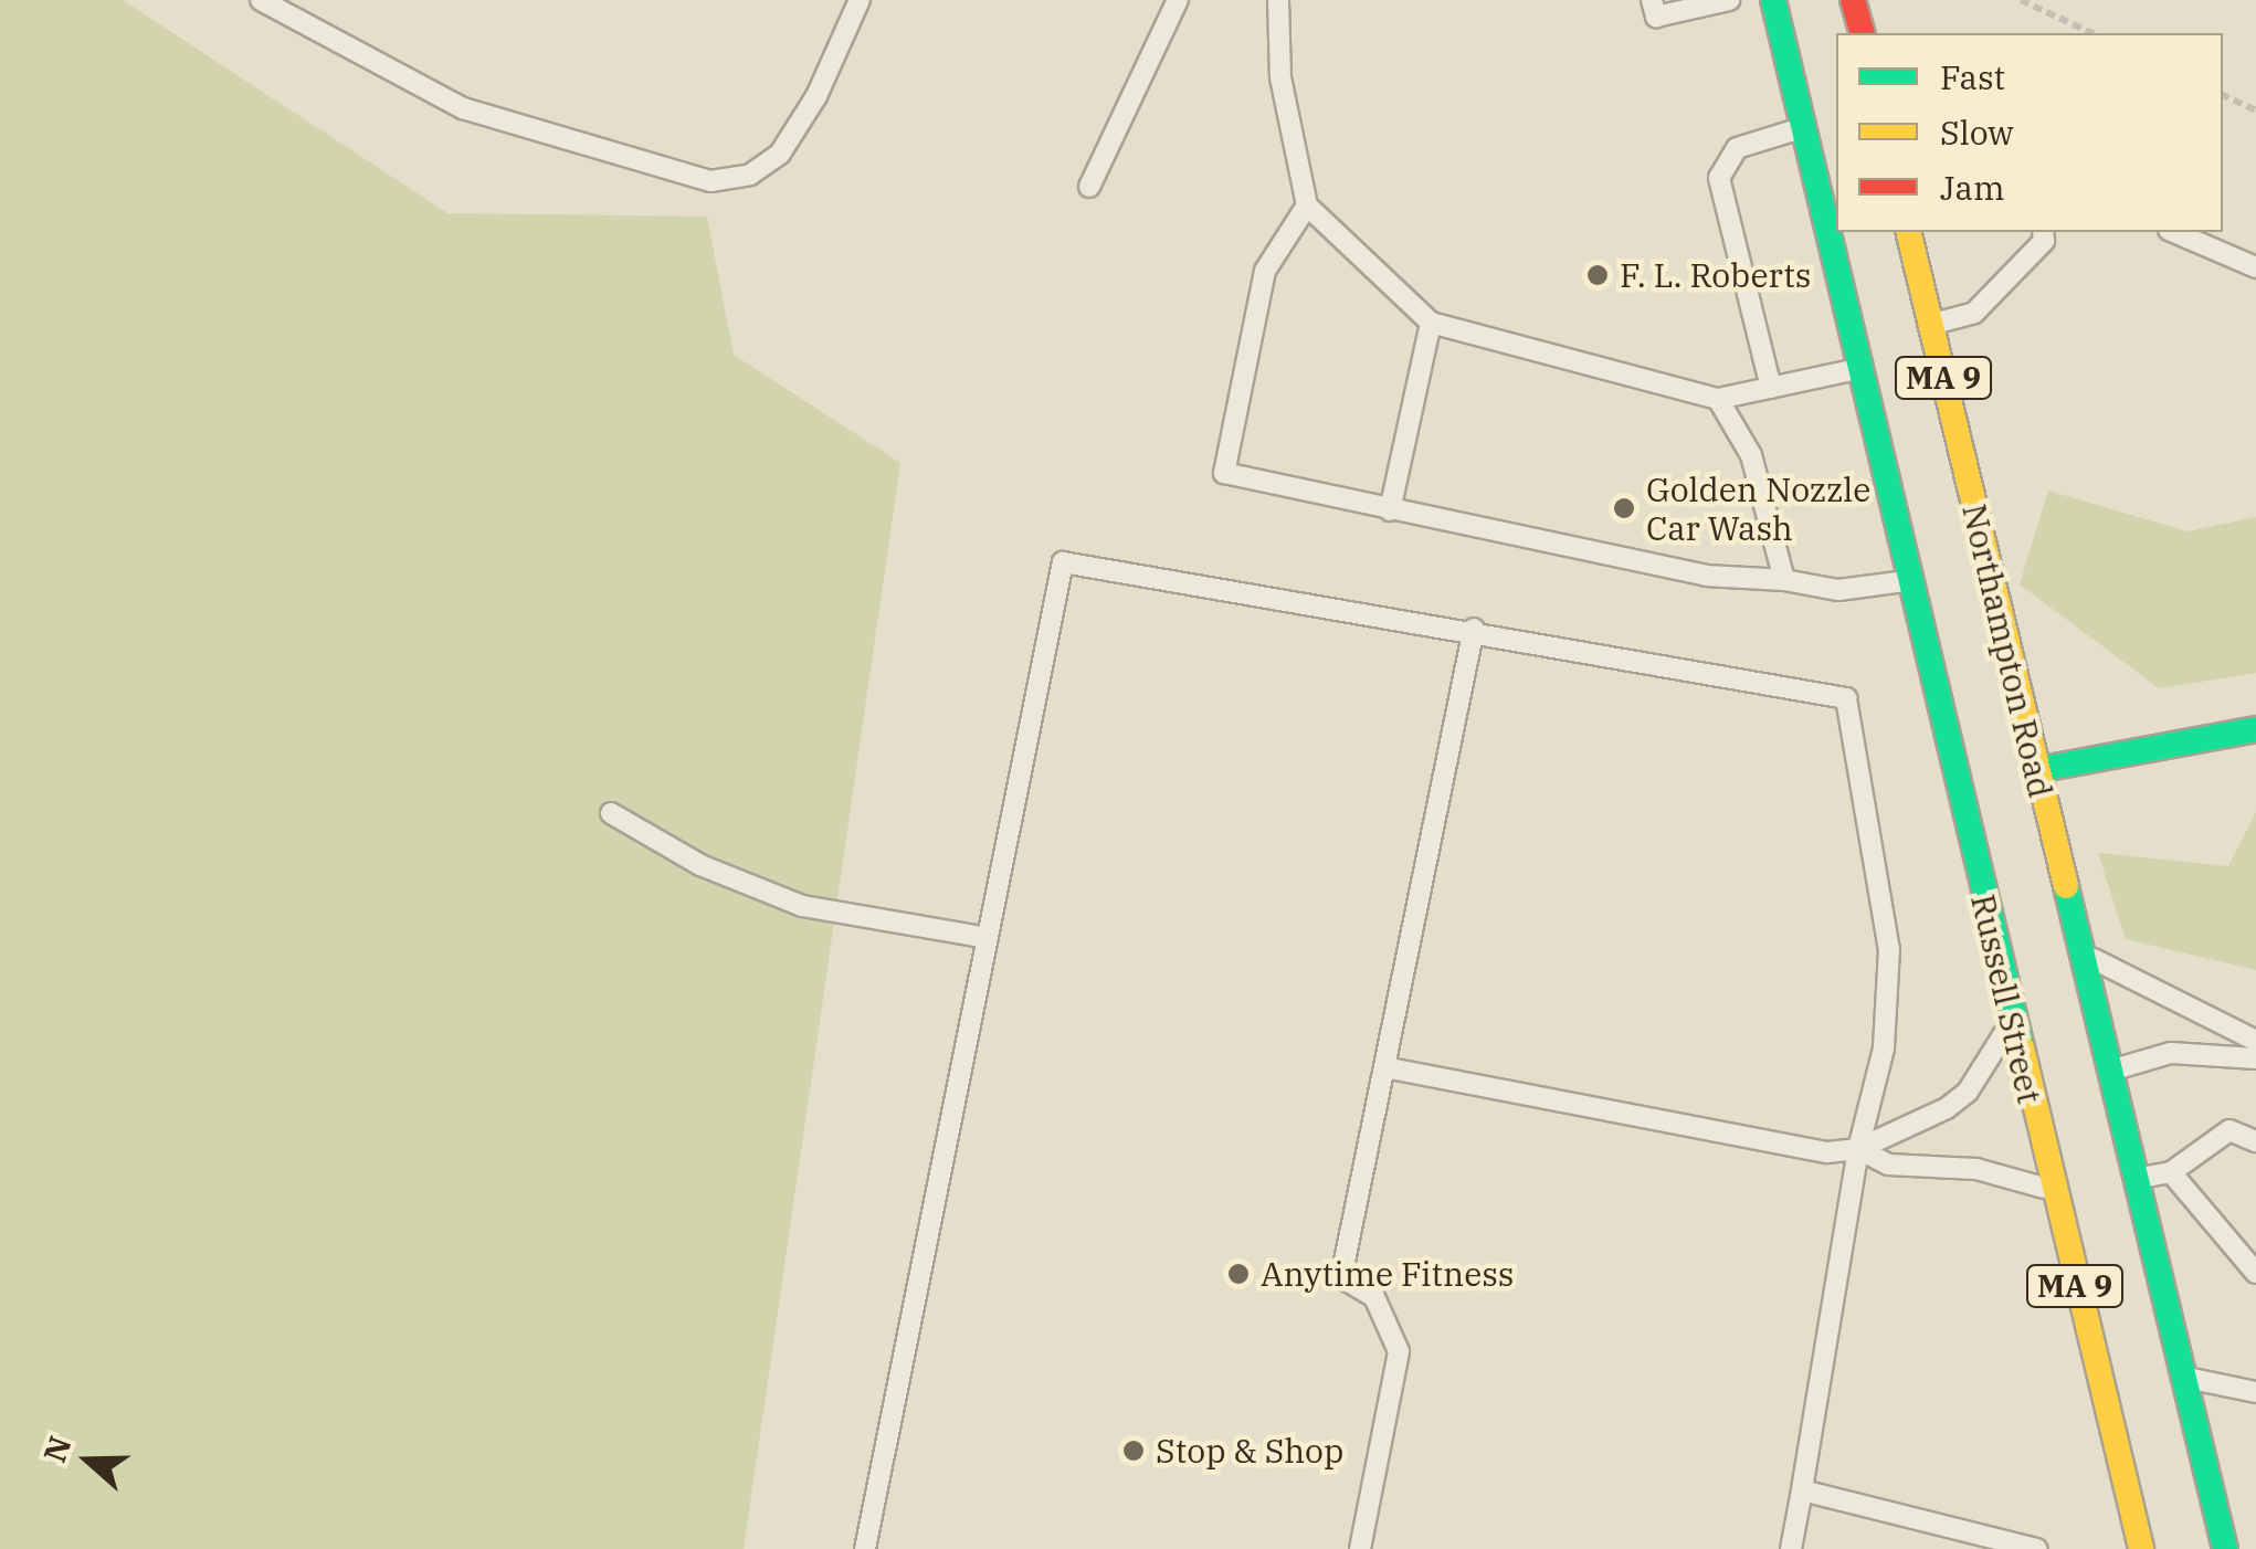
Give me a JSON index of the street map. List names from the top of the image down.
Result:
{
  "streets": {
    "main road": ["MA 9", "Northampton Road", "Russell Street"]
  },
  "crossings": [
    ["MA 9", "Northampton Road"],
    ["MA 9", "Russell Street"]
  ],
  "places": [
    "F. L. Roberts",
    "Golden Nozzle Car Wash",
    "Anytime Fitness",
    "Stop & Shop"
  ],
  "legend": ["Fast", "Slow", "Jam"],
  "north": "left"
}
